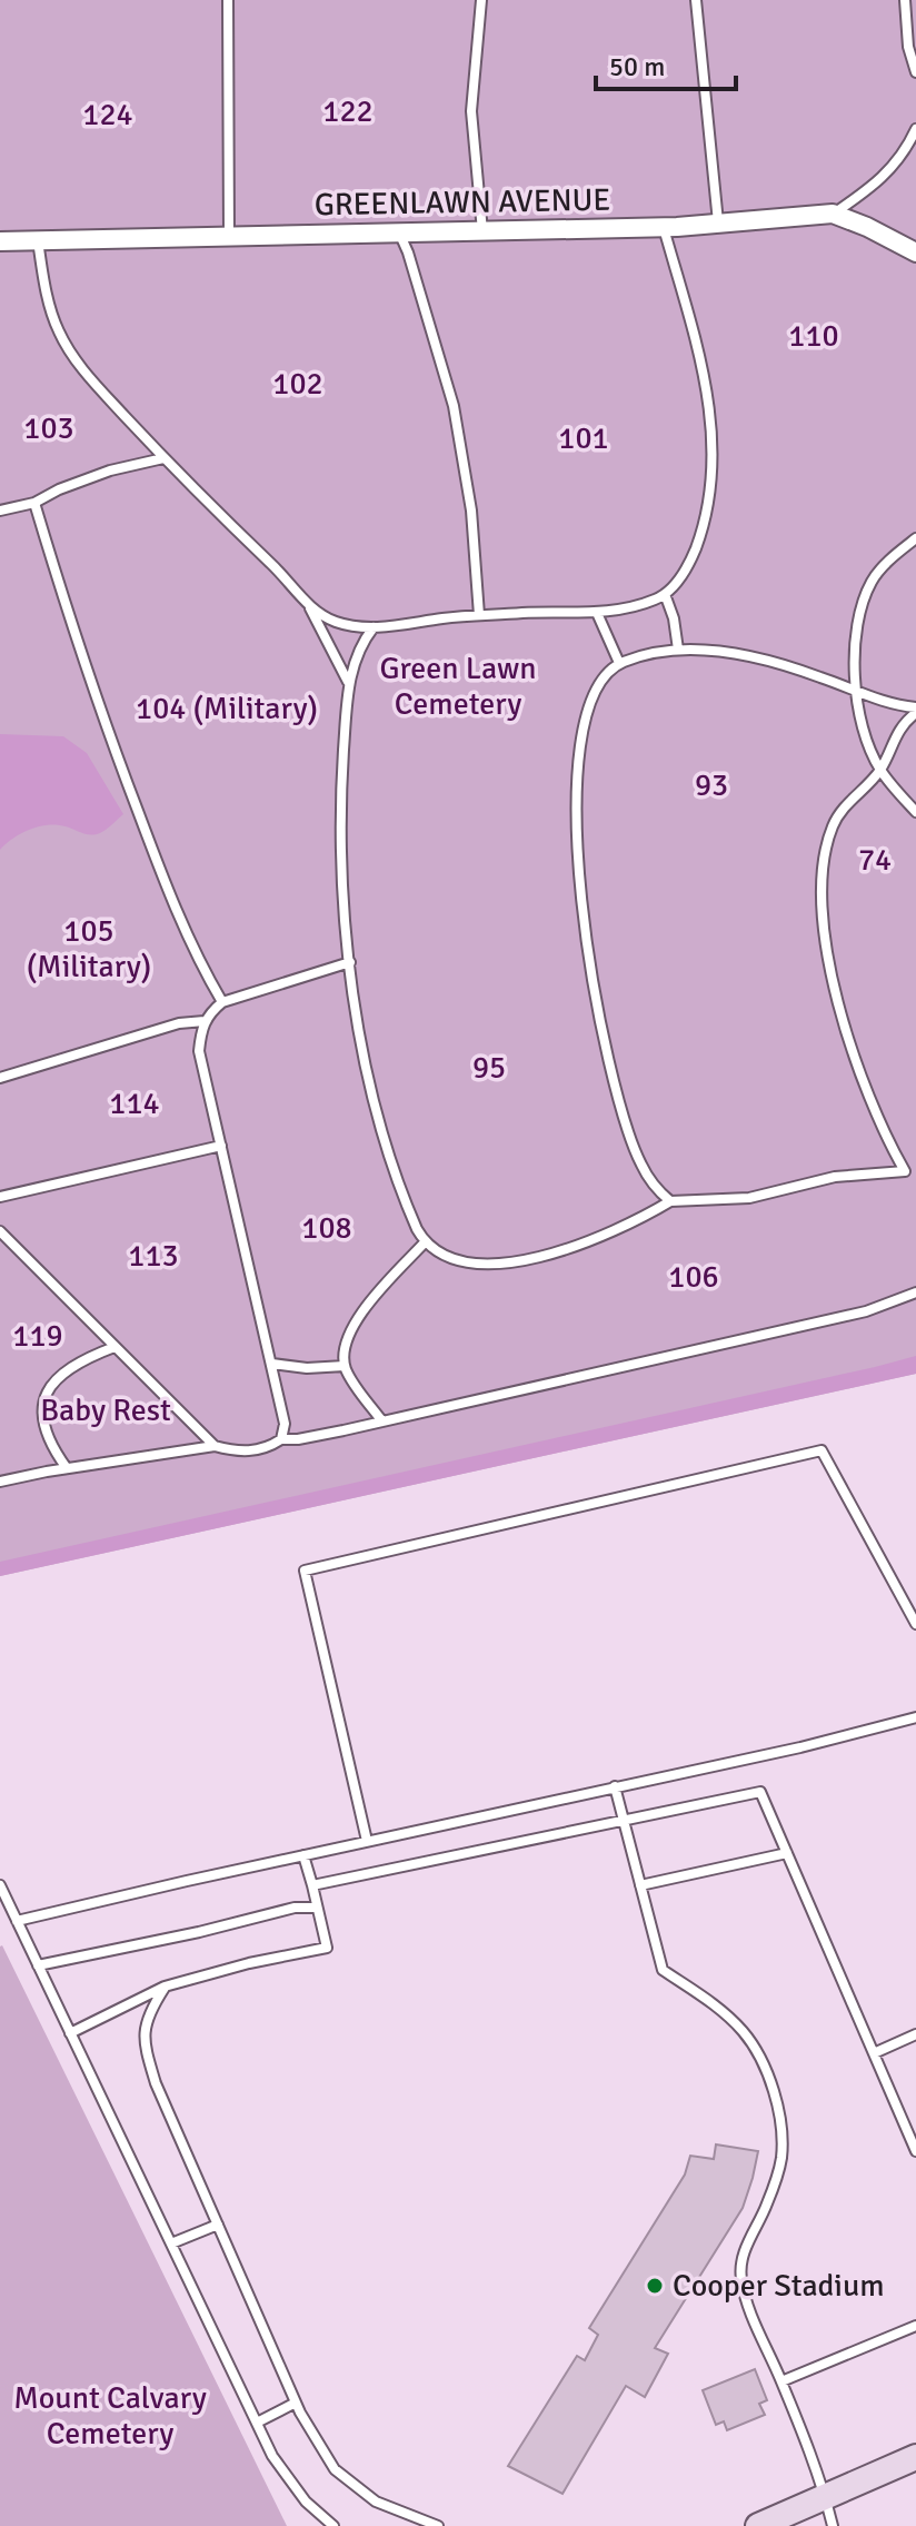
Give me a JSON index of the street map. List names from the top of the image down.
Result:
{
  "streets": {
    "street": ["GREENLAWN AVENUE"]
  },
  "parks": [
    "122",
    "124",
    "110",
    "102",
    "103",
    "101",
    "Green Lawn Cemetery",
    "104 (Military)",
    "93",
    "74",
    "105 (Military)",
    "95",
    "114",
    "108",
    "113",
    "106",
    "119",
    "Baby Rest",
    "Mount Calvary Cemetery"
  ],
  "places": ["Cooper Stadium"],
  "scale_bar": "50 m"
}
